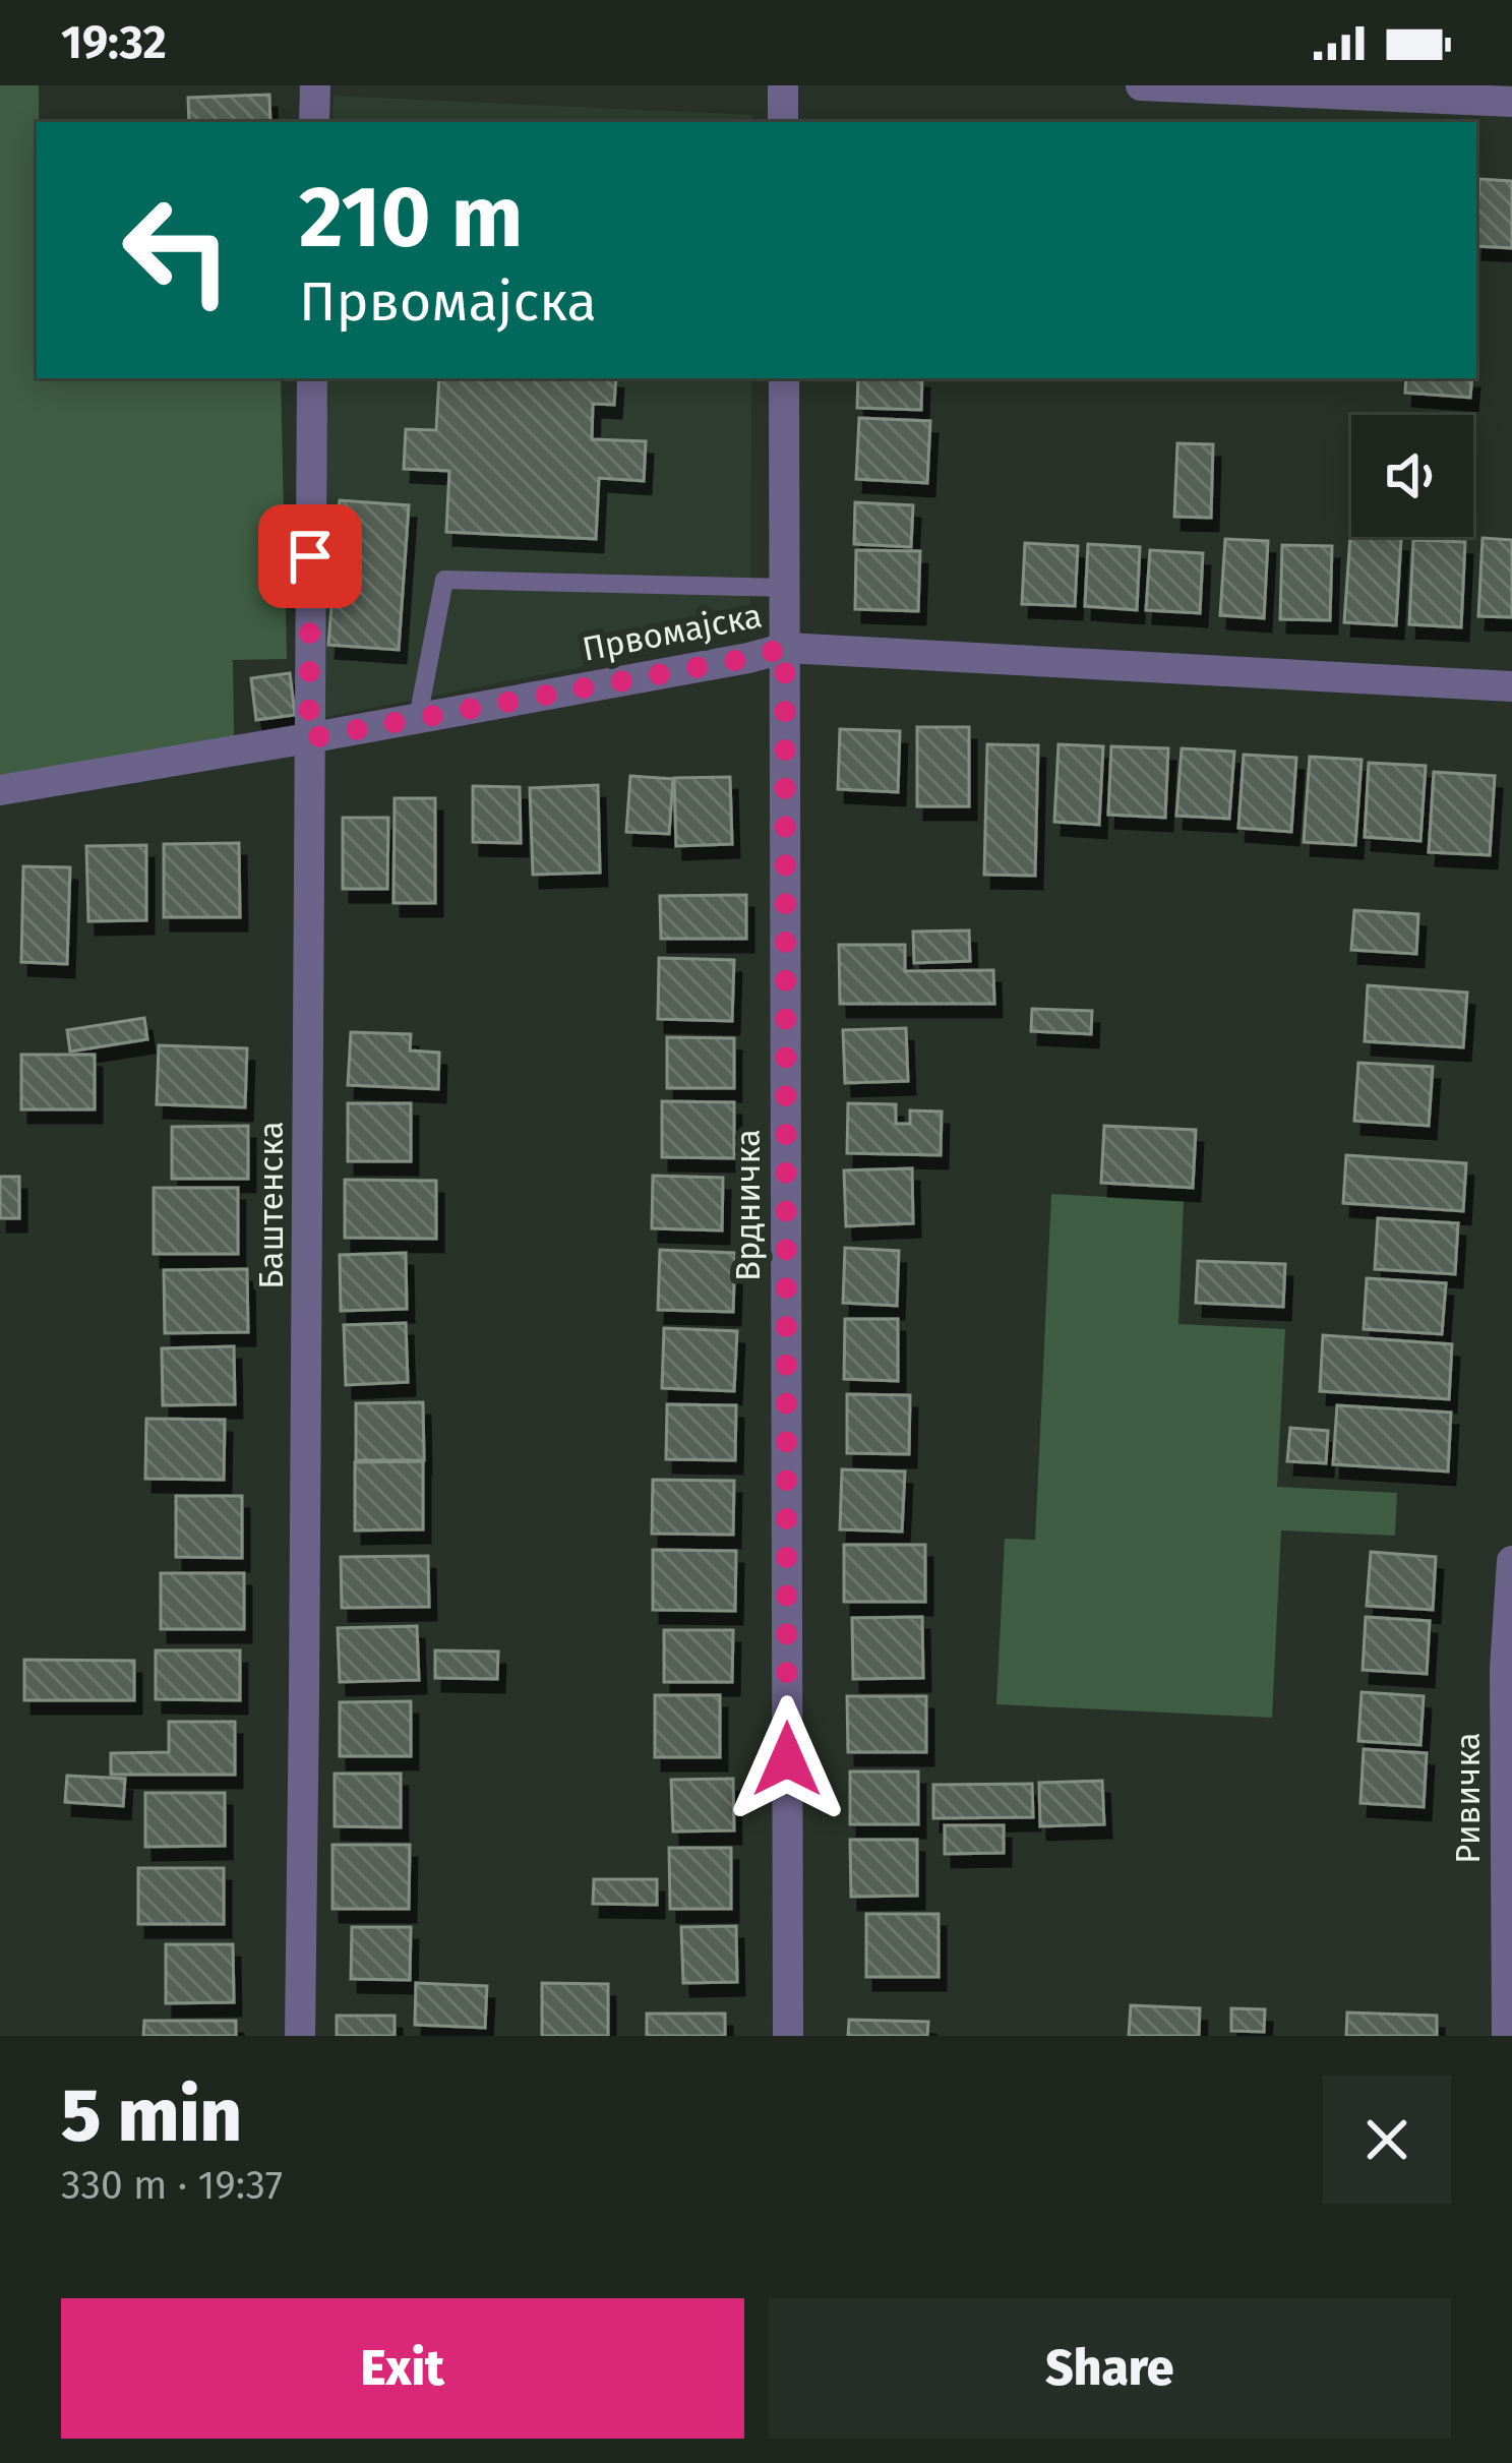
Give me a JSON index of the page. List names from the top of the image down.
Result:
{
  "streets": {
    "street": [
      "Првомајска",
      "Баштенска",
      "Врдничка",
      "Ривичка"
    ]
  },
  "crossings": [
    ["Првомајска", "Баштенска"],
    ["Првомајска", "Врдничка"]
  ],
  "page": {
    "status": "19:32",
    "turn": ["210 m", "Првомајска"],
    "heading": ["5 min", "330 m · 19:37"],
    "buttons": ["Exit", "Share"]
  }
}
